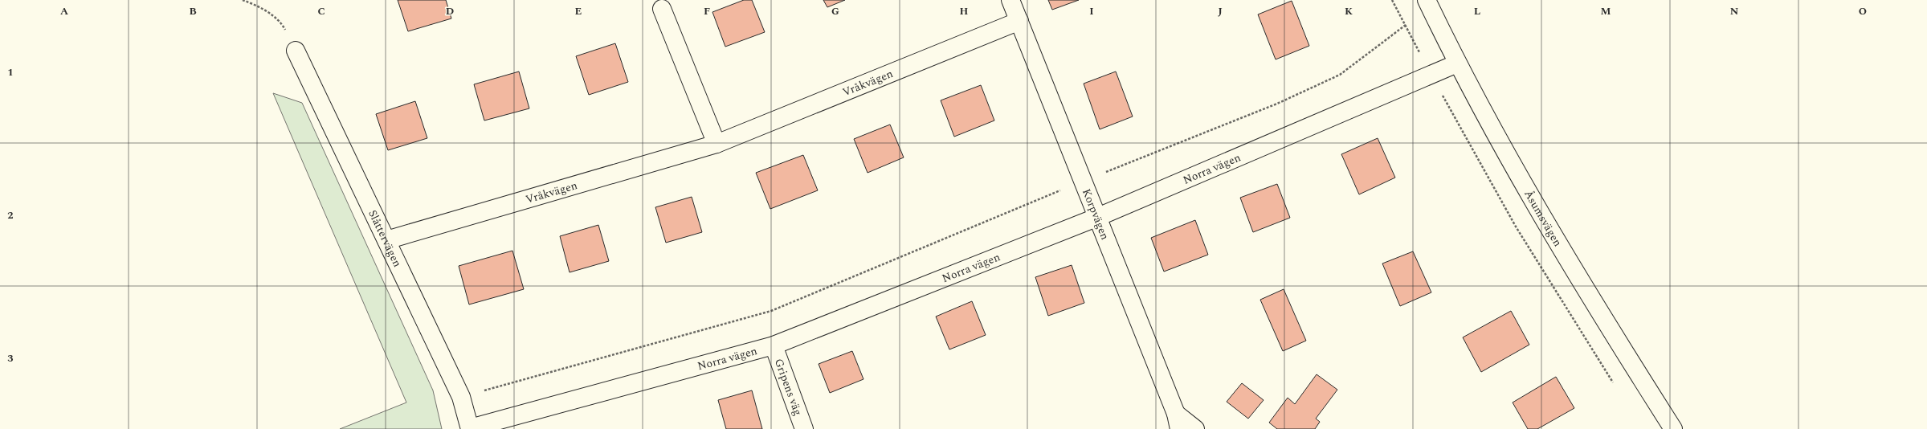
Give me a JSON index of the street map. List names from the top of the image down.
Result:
{
  "streets": {
    "street": [
      "Vråkvägen",
      "Norra vägen",
      "Korpvägen",
      "Åsumsvägen",
      "Slåttervägen",
      "Gripens väg"
    ]
  },
  "crossings": [
    ["Vråkvägen", "Korpvägen"],
    ["Vråkvägen", "Slåttervägen"],
    ["Norra vägen", "Korpvägen"],
    ["Norra vägen", "Åsumsvägen"],
    ["Norra vägen", "Slåttervägen"],
    ["Norra vägen", "Gripens väg"]
  ],
  "grid": {
    "columns": [
      "A",
      "B",
      "C",
      "D",
      "E",
      "F",
      "G",
      "H",
      "I",
      "J",
      "K",
      "L",
      "M",
      "N",
      "O"
    ],
    "rows": ["1", "2", "3"]
  }
}
